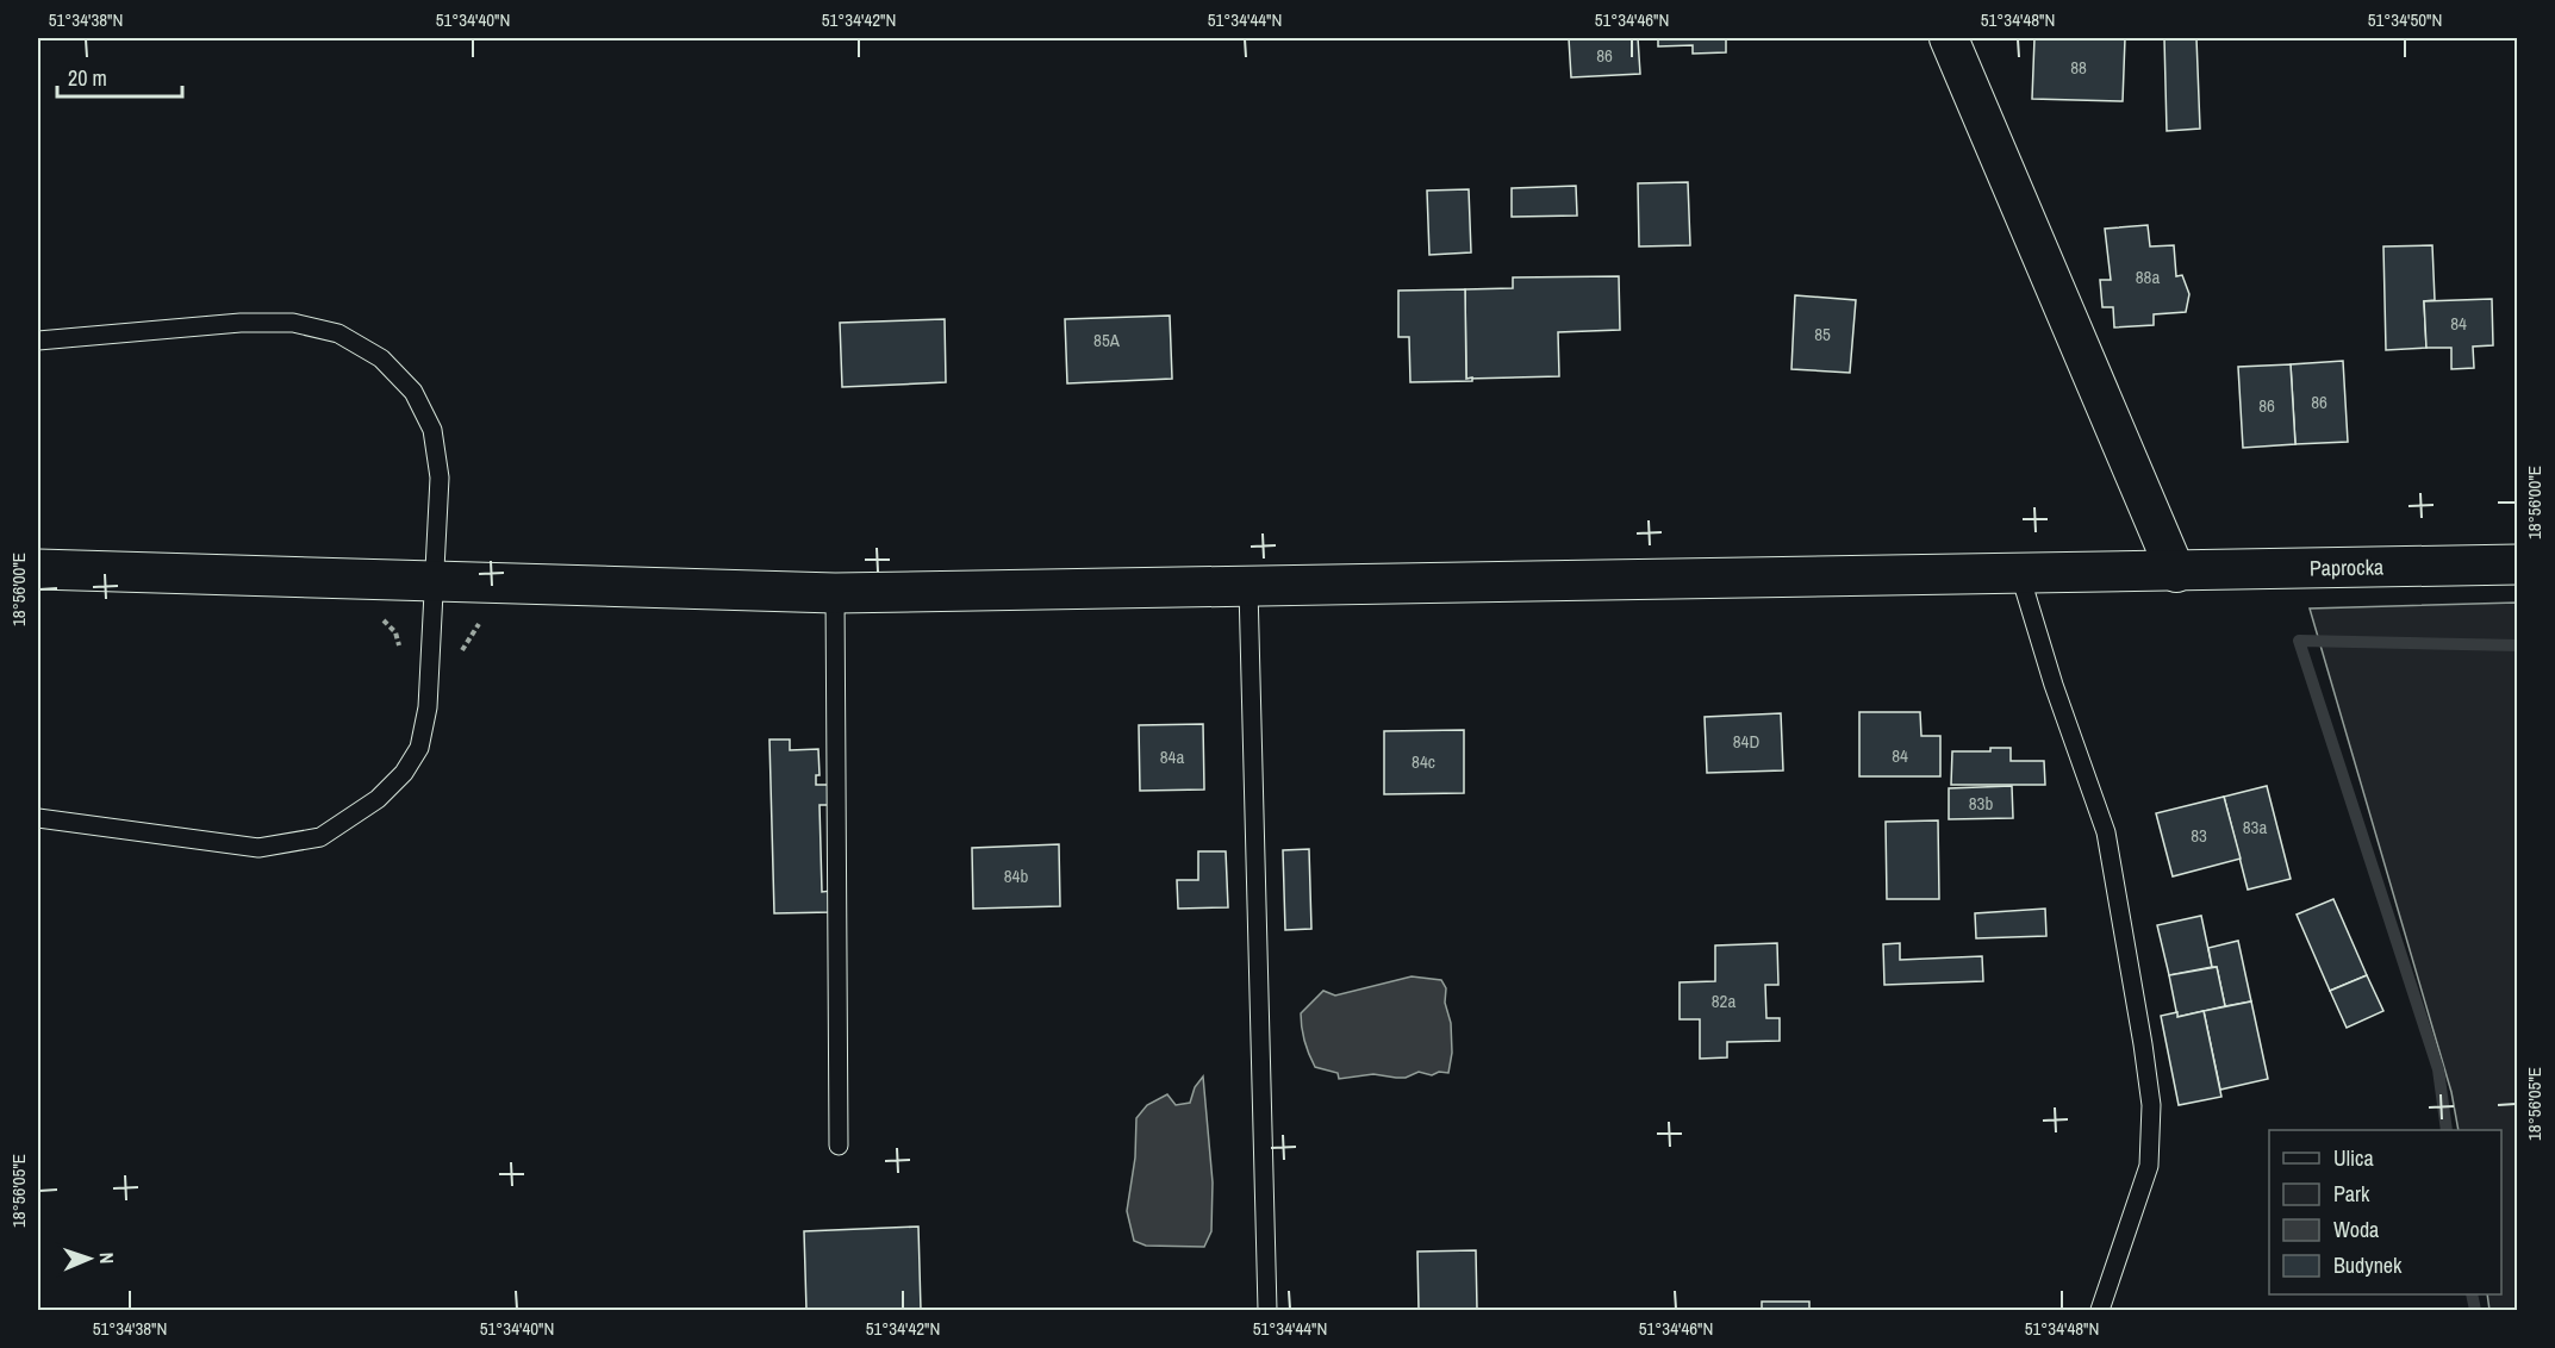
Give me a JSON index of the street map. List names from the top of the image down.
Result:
{
  "streets": {
    "street": ["Paprocka"]
  },
  "house_numbers": [
    "86",
    "88",
    "88a",
    "84",
    "85",
    "85A",
    "86",
    "86",
    "84D",
    "84",
    "84a",
    "84c",
    "83b",
    "83a",
    "83",
    "84b",
    "82a"
  ],
  "legend": [
    "Ulica",
    "Park",
    "Woda",
    "Budynek"
  ],
  "scale_bar": "20 m",
  "north": "right",
  "coordinates": [
    "51°34'38\"N",
    "51°34'40\"N",
    "51°34'42\"N",
    "51°34'44\"N",
    "51°34'46\"N",
    "51°34'48\"N",
    "51°34'50\"N",
    "18°56'00\"E",
    "18°56'05\"E"
  ]
}
